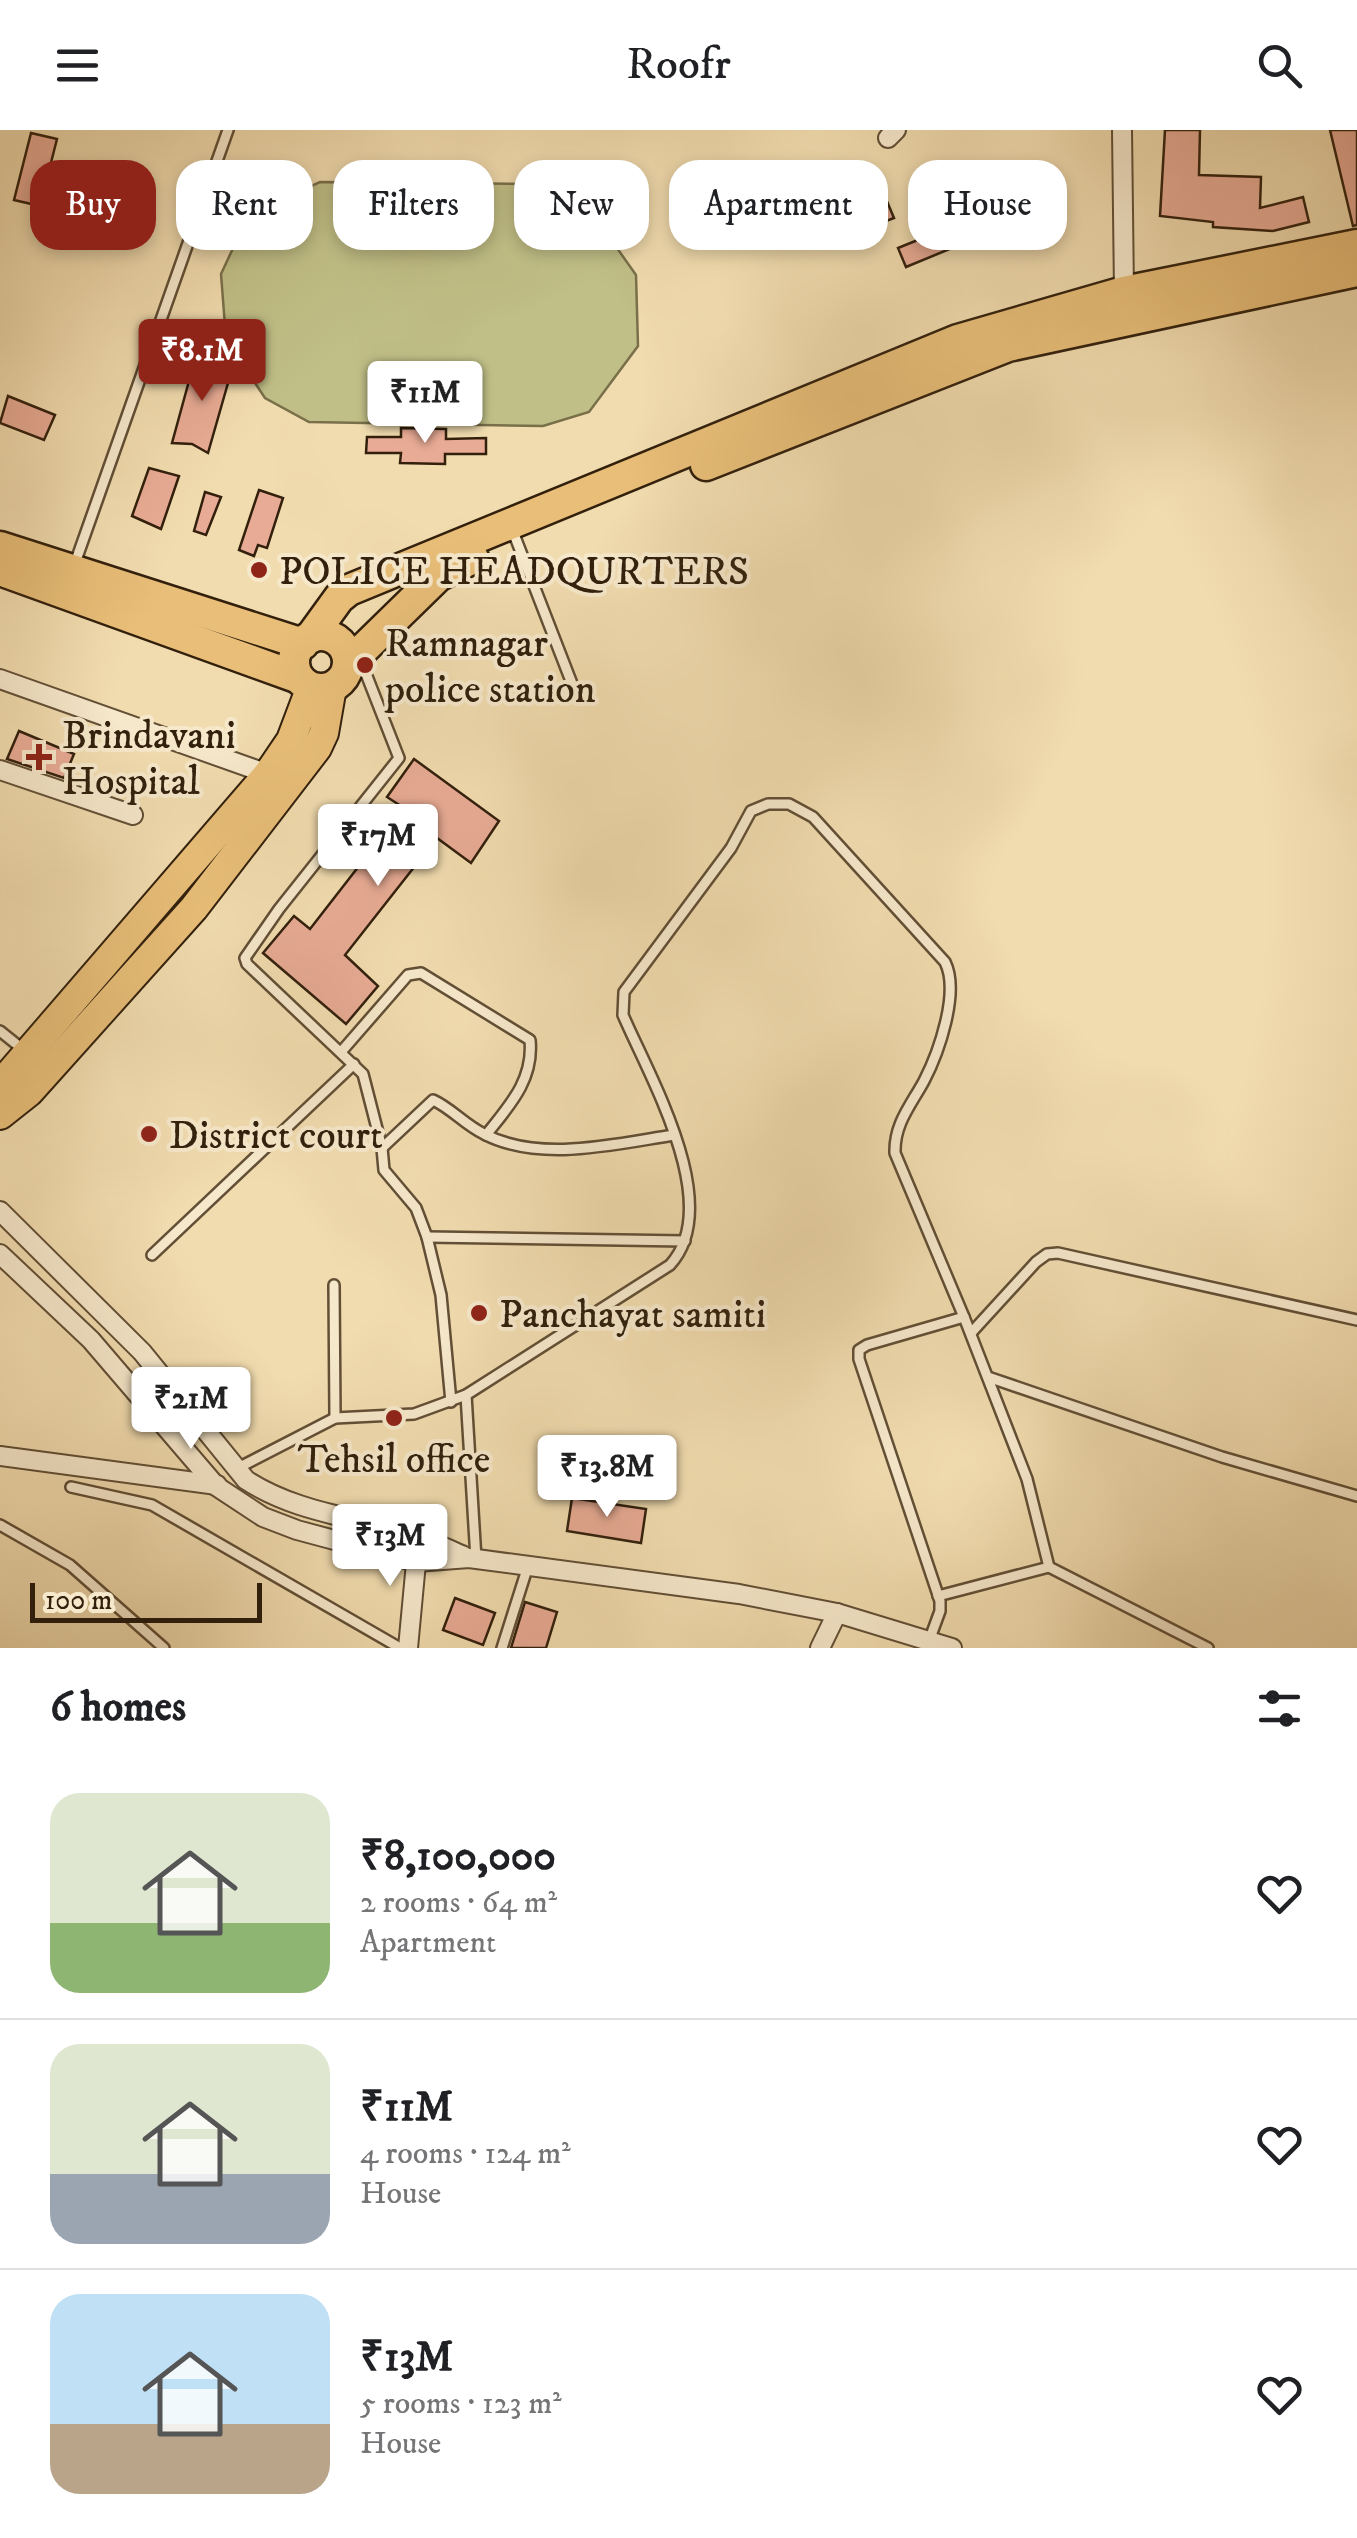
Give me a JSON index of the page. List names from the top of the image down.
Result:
{
  "places": {
    "other": [
      "POLICE HEADQURTERS",
      "Ramnagar police station",
      "District court",
      "Panchayat samiti",
      "Tehsil office"
    ],
    "health": ["Brindavani Hospital"]
  },
  "scale_bar": "100 m",
  "page": {
    "header": "Roofr",
    "chip": [
      "Buy",
      "Rent",
      "Filters",
      "New",
      "Apartment",
      "House"
    ],
    "price": [
      "₹8.1M",
      "₹11M",
      "₹17M",
      "₹21M",
      "₹13.8M",
      "₹13M"
    ],
    "scale": "100 m",
    "heading": "6 homes",
    "list": [
      {
        "name": "₹8,100,000",
        "note": "2 rooms · 64 m² · Apartment"
      },
      {
        "name": "₹11M",
        "note": "4 rooms · 124 m² · House"
      },
      {
        "name": "₹13M",
        "note": "5 rooms · 123 m² · House"
      }
    ]
  }
}
